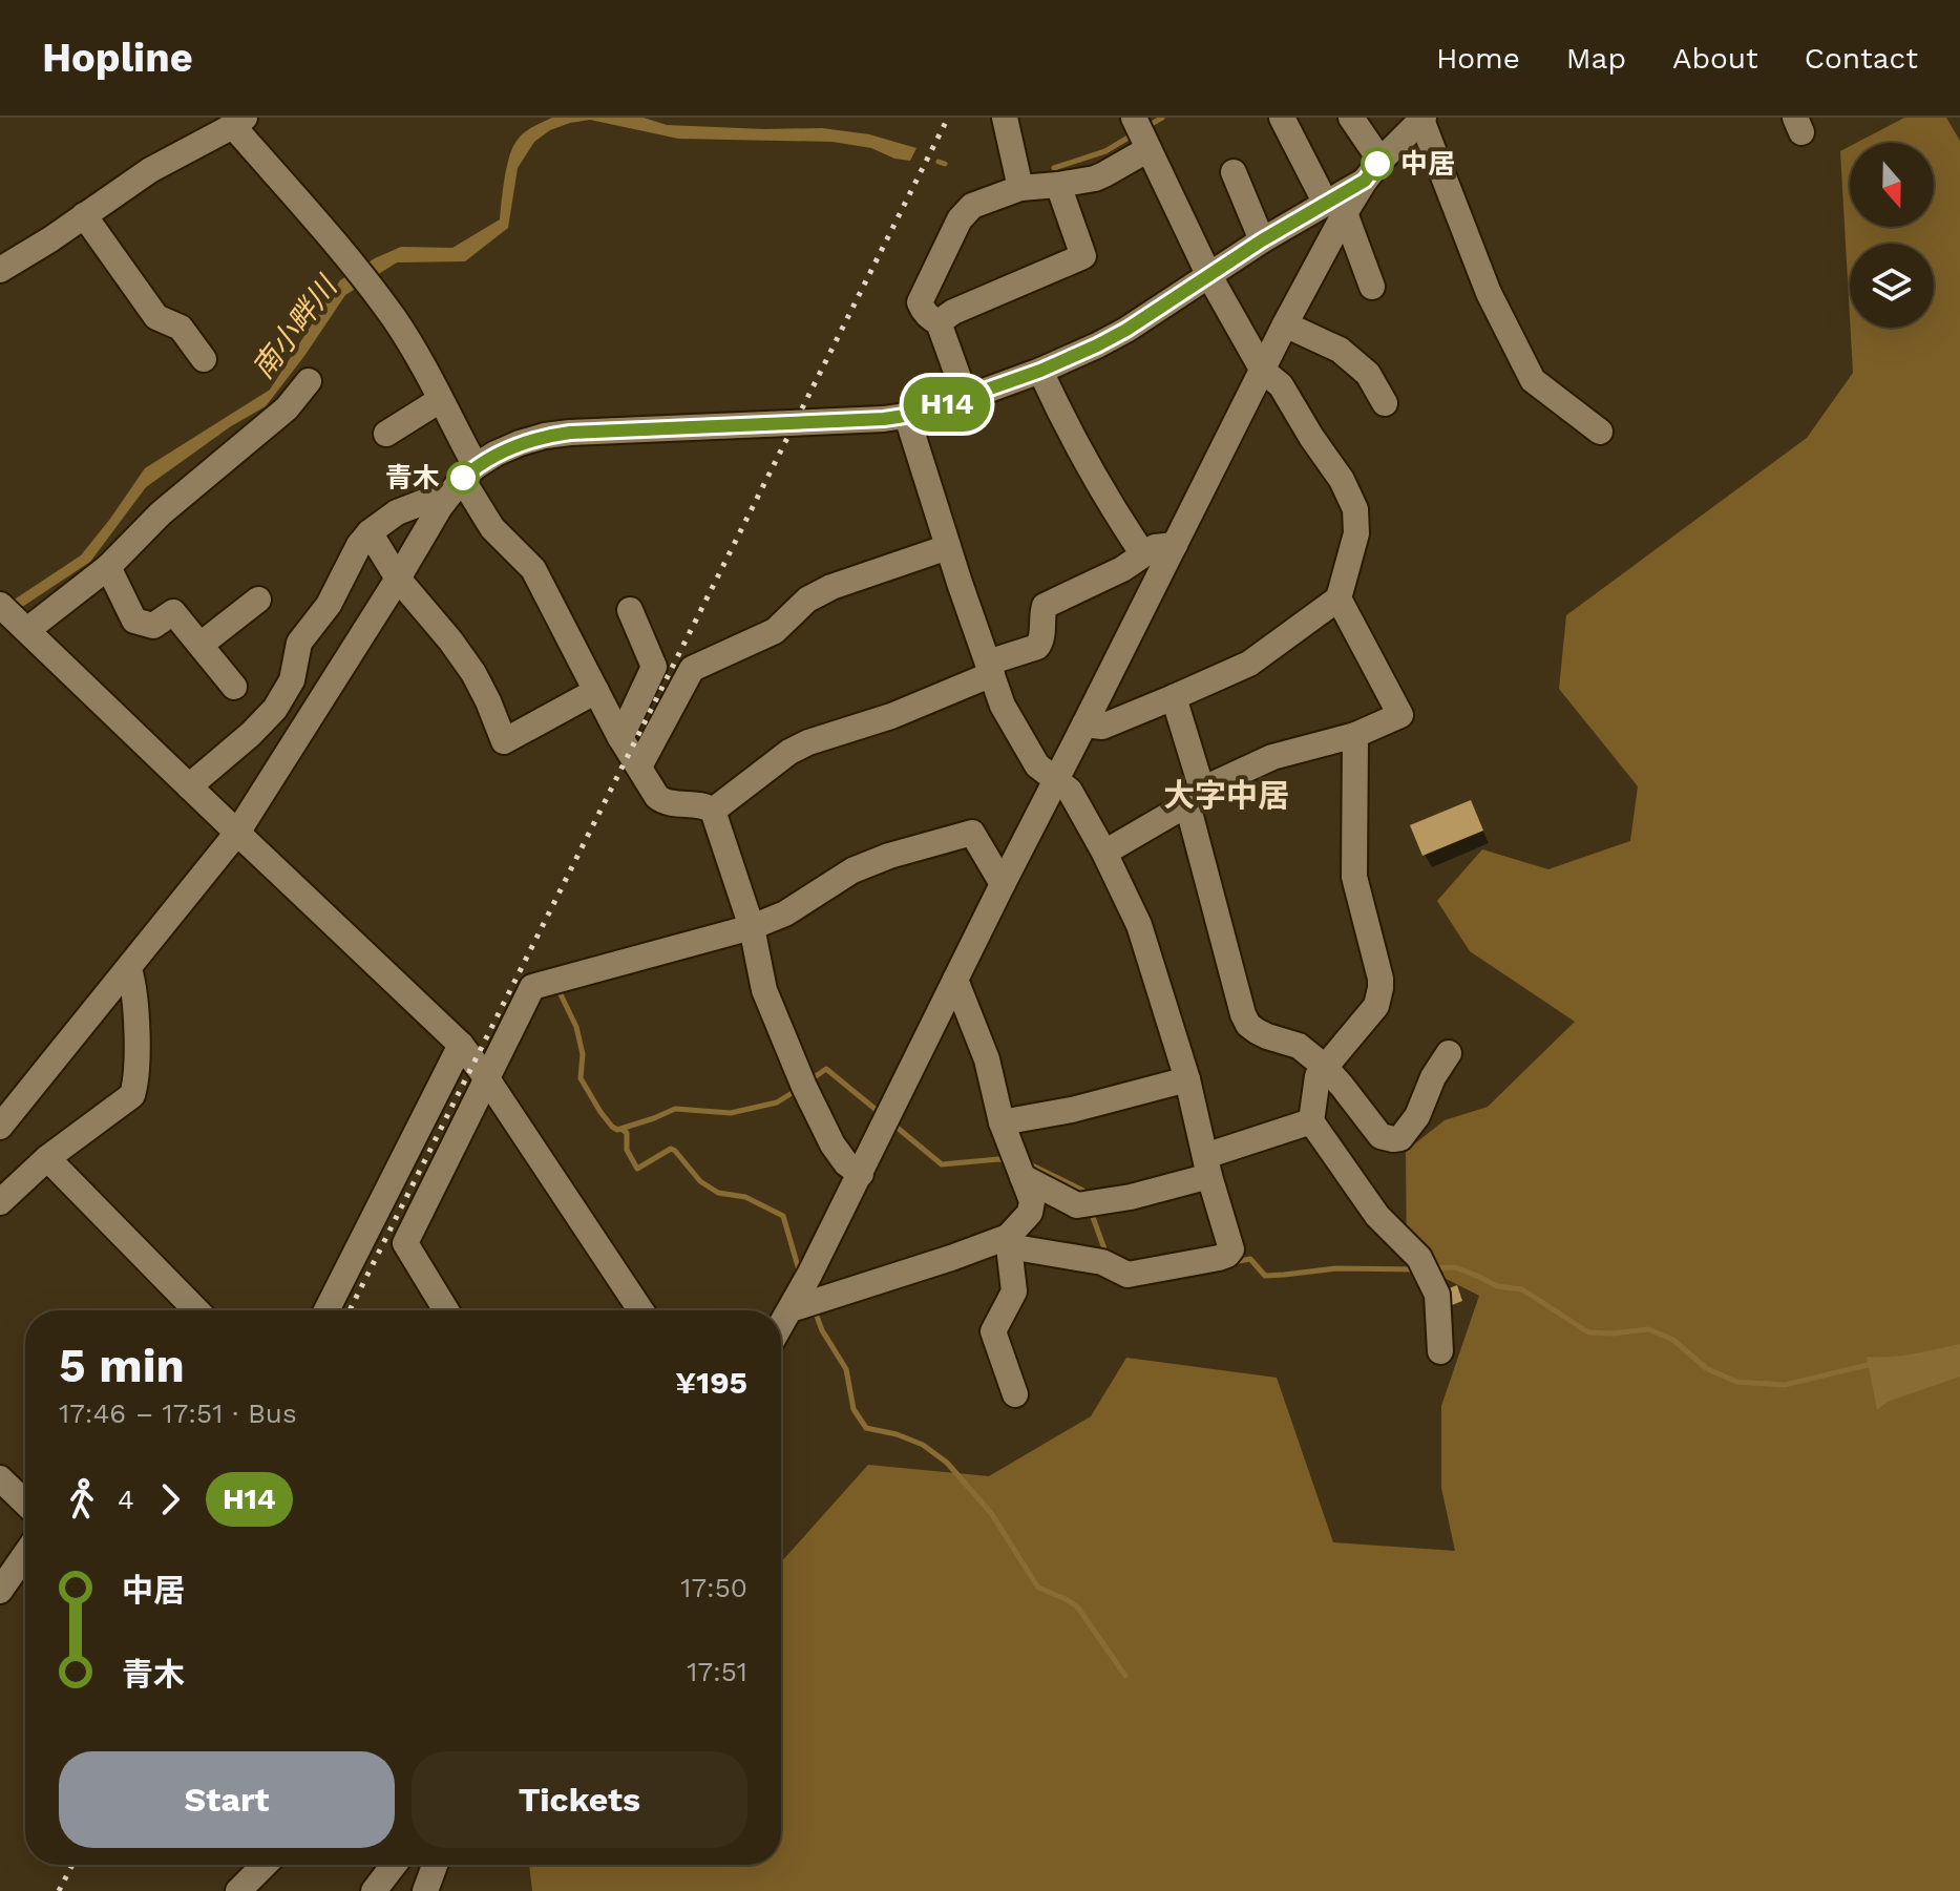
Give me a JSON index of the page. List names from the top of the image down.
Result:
{
  "districts": ["大字中居"],
  "water": ["南小畔川"],
  "places": ["中居", "青木"],
  "lines": ["bus line H14"],
  "north": "bottom",
  "page": {
    "header": "Hopline",
    "nav": [
      "Home",
      "Map",
      "About",
      "Contact"
    ],
    "on_map": "H14",
    "heading": ["5 min", "17:46 – 17:51 · Bus", "¥195"],
    "legs": ["4", "H14"],
    "list": [
      {
        "name": "中居",
        "value": "17:50"
      },
      {
        "name": "青木",
        "value": "17:51"
      }
    ],
    "buttons": ["Start", "Tickets"]
  }
}
